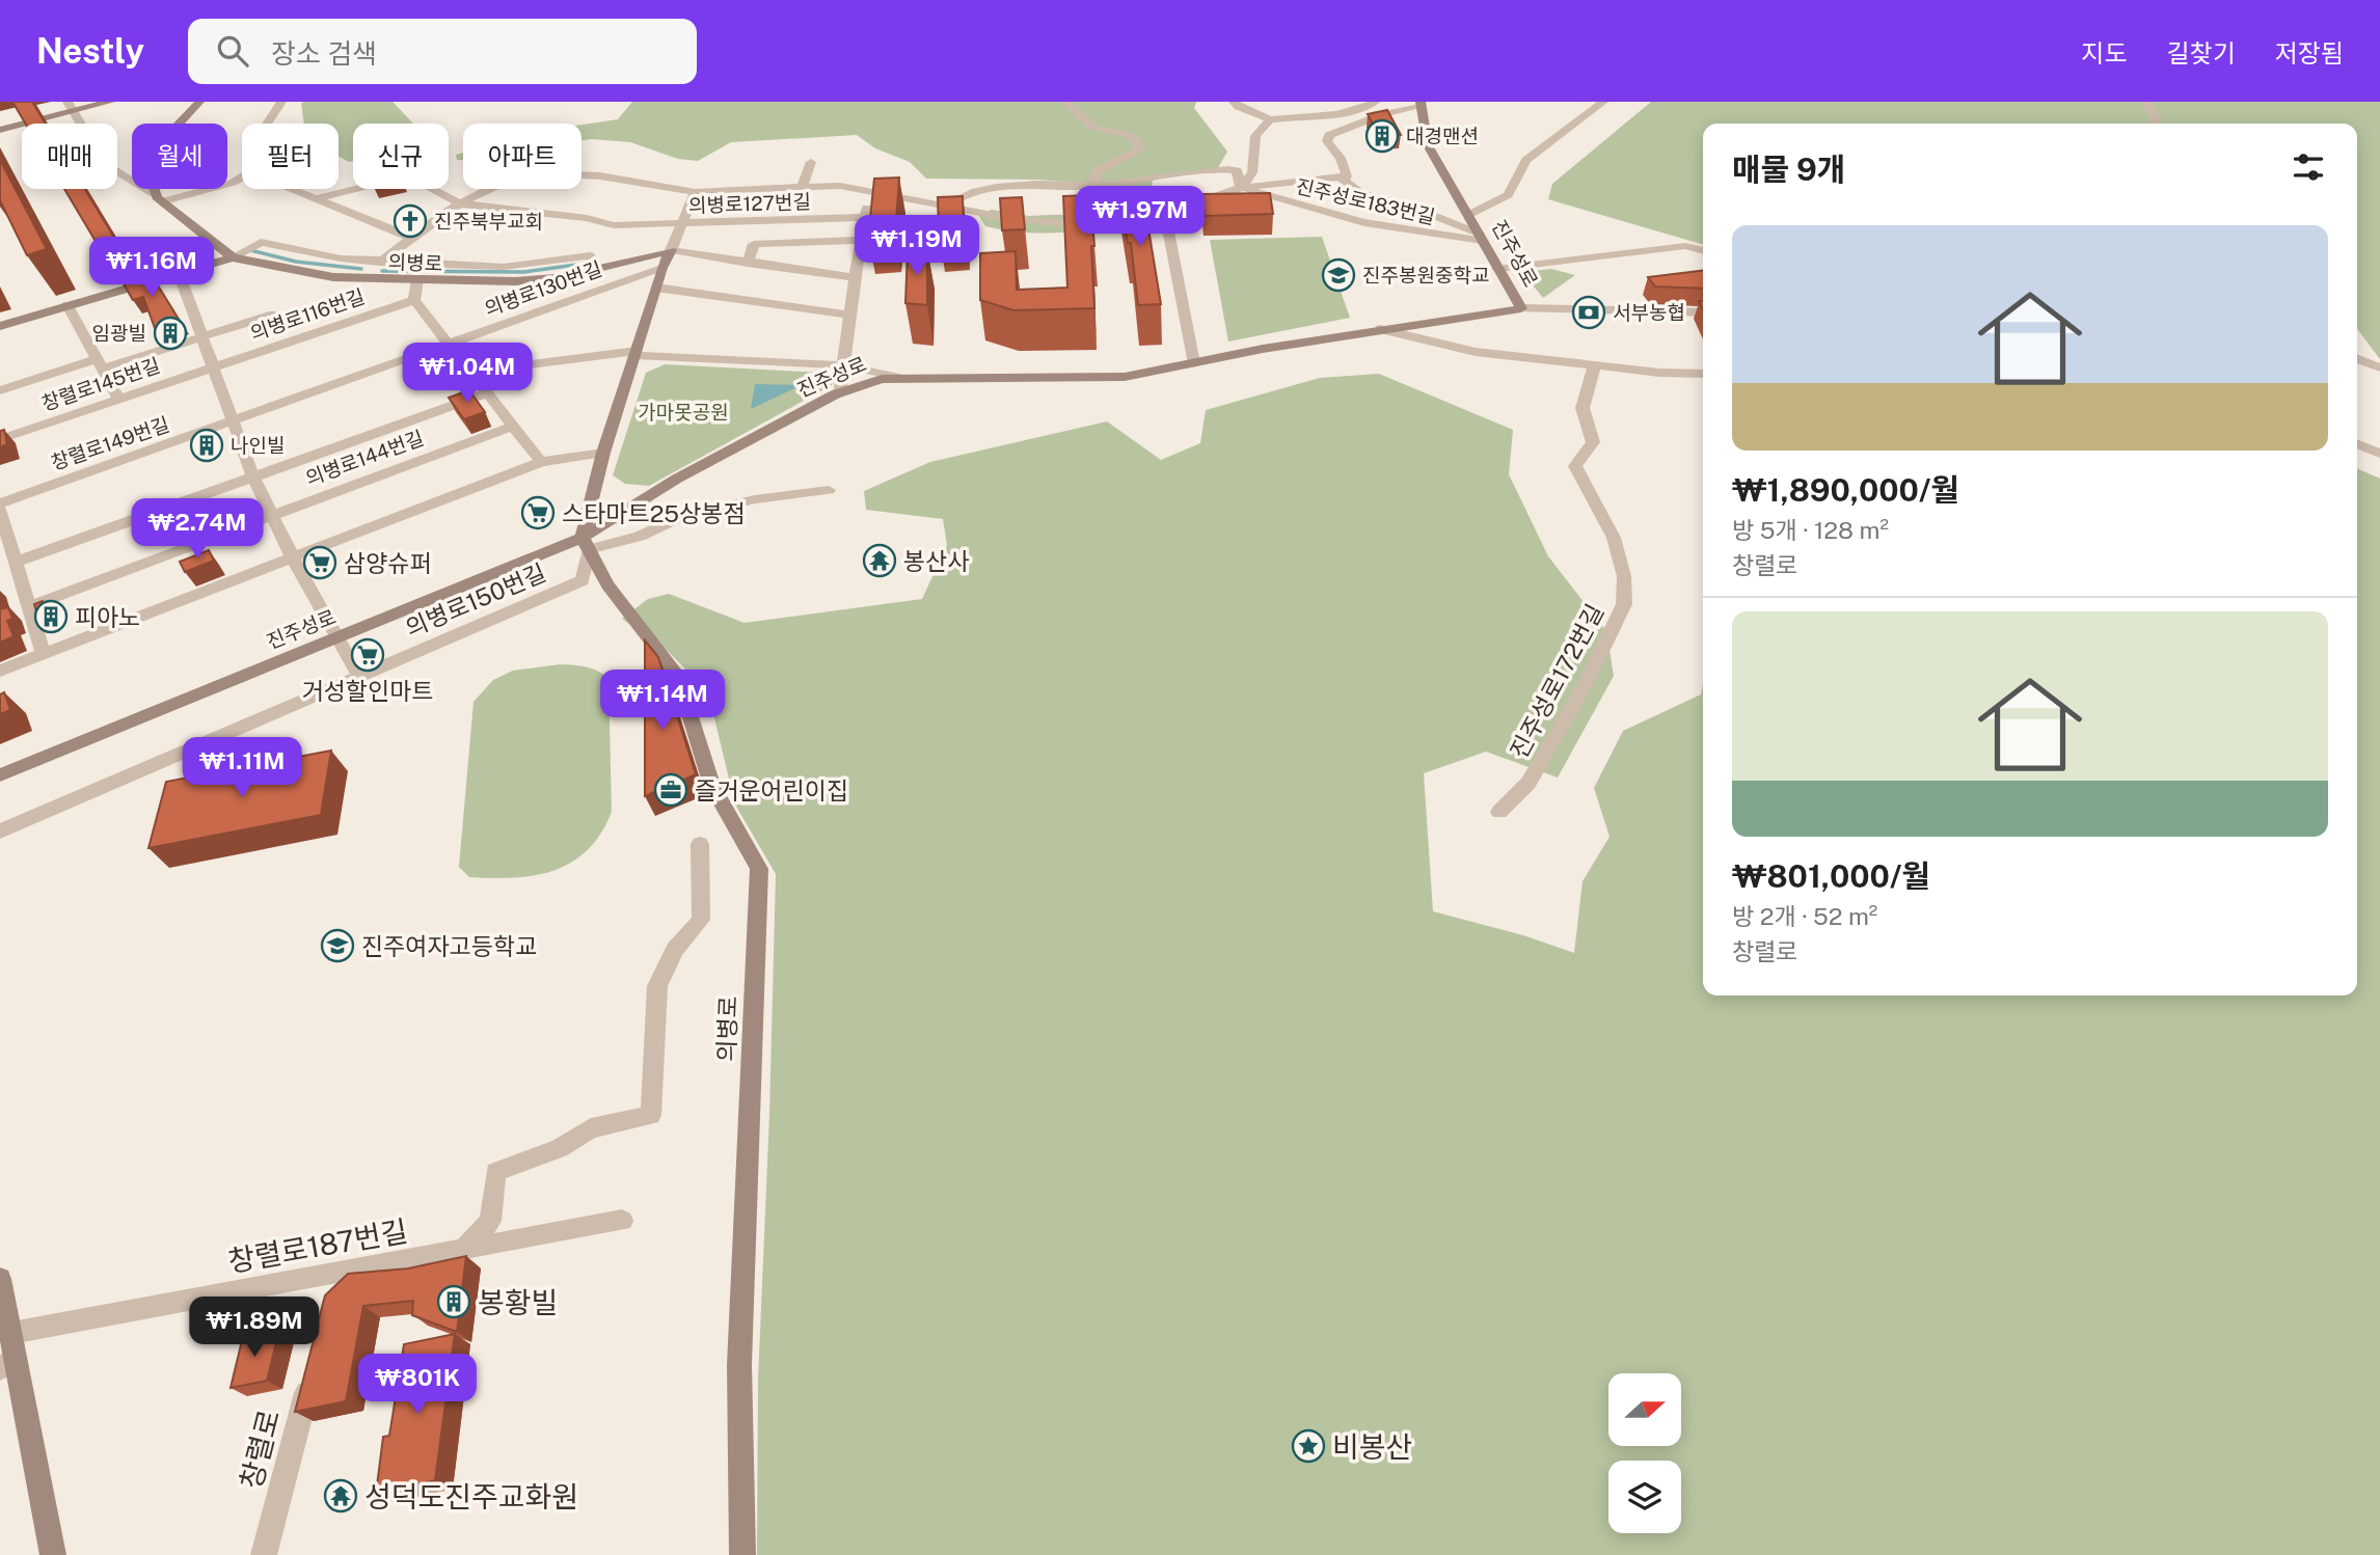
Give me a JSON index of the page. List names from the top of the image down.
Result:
{
  "streets": {
    "street": [
      "진주성로183번길",
      "의병로127번길",
      "진주성로",
      "의병로",
      "의병로130번길",
      "의병로116번길",
      "창렬로145번길",
      "창렬로149번길",
      "의병로144번길",
      "의병로150번길",
      "진주성로172번길",
      "창렬로187번길",
      "창렬로"
    ]
  },
  "crossings": [
    ["진주성로183번길", "진주성로"],
    ["진주성로", "의병로"],
    ["진주성로", "의병로150번길"],
    ["의병로", "의병로150번길"],
    ["의병로130번길", "창렬로149번길"],
    ["의병로116번길", "창렬로145번길"]
  ],
  "parks": ["가마못공원"],
  "places": {
    "building": [
      "대경맨션",
      "임광빌",
      "나인빌",
      "피아노",
      "봉황빌"
    ],
    "church": ["진주북부교회"],
    "school or university": ["진주봉원중학교", "진주여자고등학교"],
    "bank": ["서부농협"],
    "supermarket": ["스타마트25상봉점", "삼양슈퍼", "거성할인마트"],
    "temple": ["봉산사", "성덕도진주교화원"],
    "office": ["즐거운어린이집"],
    "place": ["비봉산"]
  },
  "north": "right",
  "page": {
    "header": "Nestly",
    "search": "장소 검색",
    "nav": ["지도", "길찾기", "저장됨"],
    "chip": [
      "매매",
      "월세",
      "필터",
      "신규",
      "아파트"
    ],
    "heading": "매물 9개",
    "price": [
      "₩1.97M",
      "₩1.19M",
      "₩1.16M",
      "₩1.04M",
      "₩2.74M",
      "₩1.14M",
      "₩1.11M",
      "₩1.89M",
      "₩801K"
    ],
    "list": [
      {
        "name": "₩1,890,000/월",
        "note": "방 5개 · 128 m² · 창렬로"
      },
      {
        "name": "₩801,000/월",
        "note": "방 2개 · 52 m² · 창렬로"
      }
    ]
  }
}
